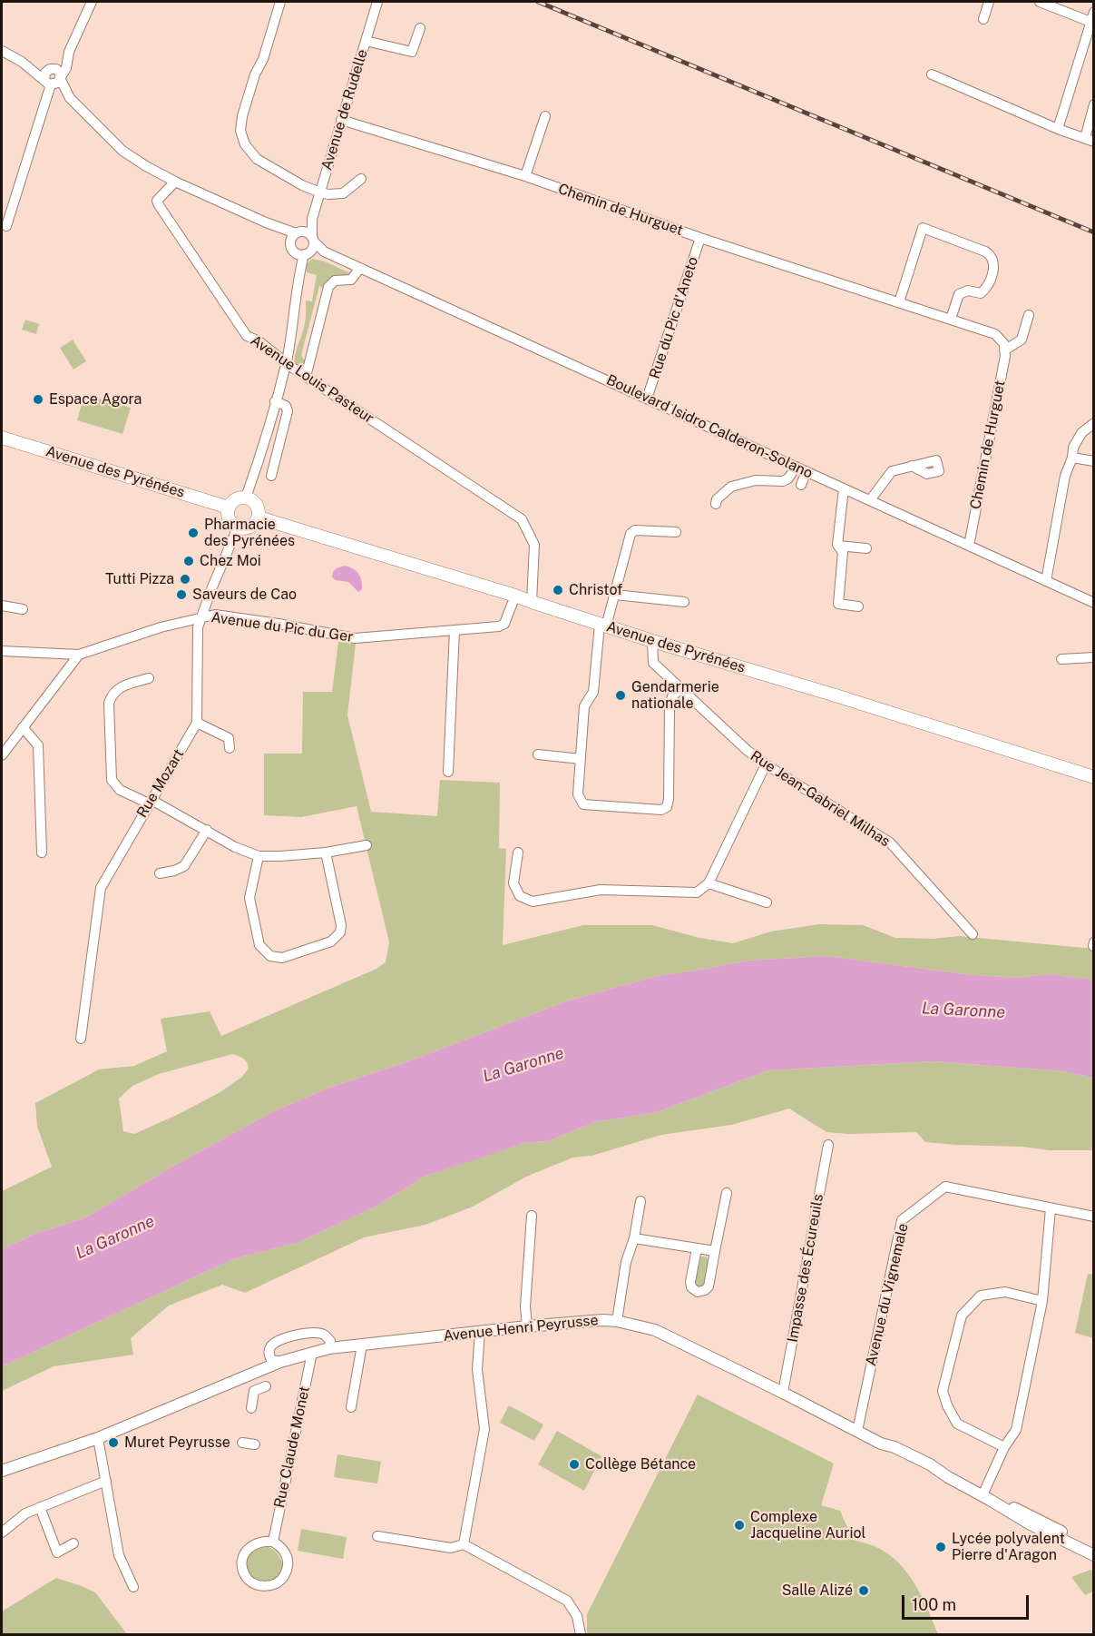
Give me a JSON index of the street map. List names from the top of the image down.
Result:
{
  "streets": {
    "main road": ["Avenue des Pyrénées"],
    "street": [
      "Avenue de Rudelle",
      "Chemin de Hurguet",
      "Rue du Pic d'Aneto",
      "Avenue Louis Pasteur",
      "Boulevard Isidro Calderon-Solano",
      "Avenue du Pic du Ger",
      "Rue Mozart",
      "Rue Jean-Gabriel Milhas",
      "Impasse des Écureuils",
      "Avenue du Vignemale",
      "Avenue Henri Peyrusse",
      "Rue Claude Monet"
    ]
  },
  "crossings": [
    ["Avenue de Rudelle", "Chemin de Hurguet"],
    ["Avenue de Rudelle", "Avenue Louis Pasteur"],
    ["Avenue de Rudelle", "Boulevard Isidro Calderon-Solano"],
    ["Avenue de Rudelle", "Avenue des Pyrénées"],
    ["Avenue de Rudelle", "Rue Mozart"],
    ["Chemin de Hurguet", "Rue du Pic d'Aneto"],
    ["Chemin de Hurguet", "Boulevard Isidro Calderon-Solano"],
    ["Rue du Pic d'Aneto", "Boulevard Isidro Calderon-Solano"],
    ["Avenue Louis Pasteur", "Avenue des Pyrénées"],
    ["Avenue des Pyrénées", "Avenue du Pic du Ger"],
    ["Avenue des Pyrénées", "Rue Mozart"],
    ["Avenue des Pyrénées", "Rue Jean-Gabriel Milhas"],
    ["Avenue du Pic du Ger", "Rue Mozart"],
    ["Impasse des Écureuils", "Avenue Henri Peyrusse"],
    ["Avenue du Vignemale", "Avenue Henri Peyrusse"],
    ["Avenue Henri Peyrusse", "Rue Claude Monet"]
  ],
  "water": ["La Garonne"],
  "places": [
    "Espace Agora",
    "Pharmacie des Pyrénées",
    "Chez Moi",
    "Tutti Pizza",
    "Christof",
    "Saveurs de Cao",
    "Gendarmerie nationale",
    "Muret Peyrusse",
    "Collège Bétance",
    "Complexe Jacqueline Auriol",
    "Lycée polyvalent Pierre d'Aragon",
    "Salle Alizé"
  ],
  "scale_bar": "100 m"
}
